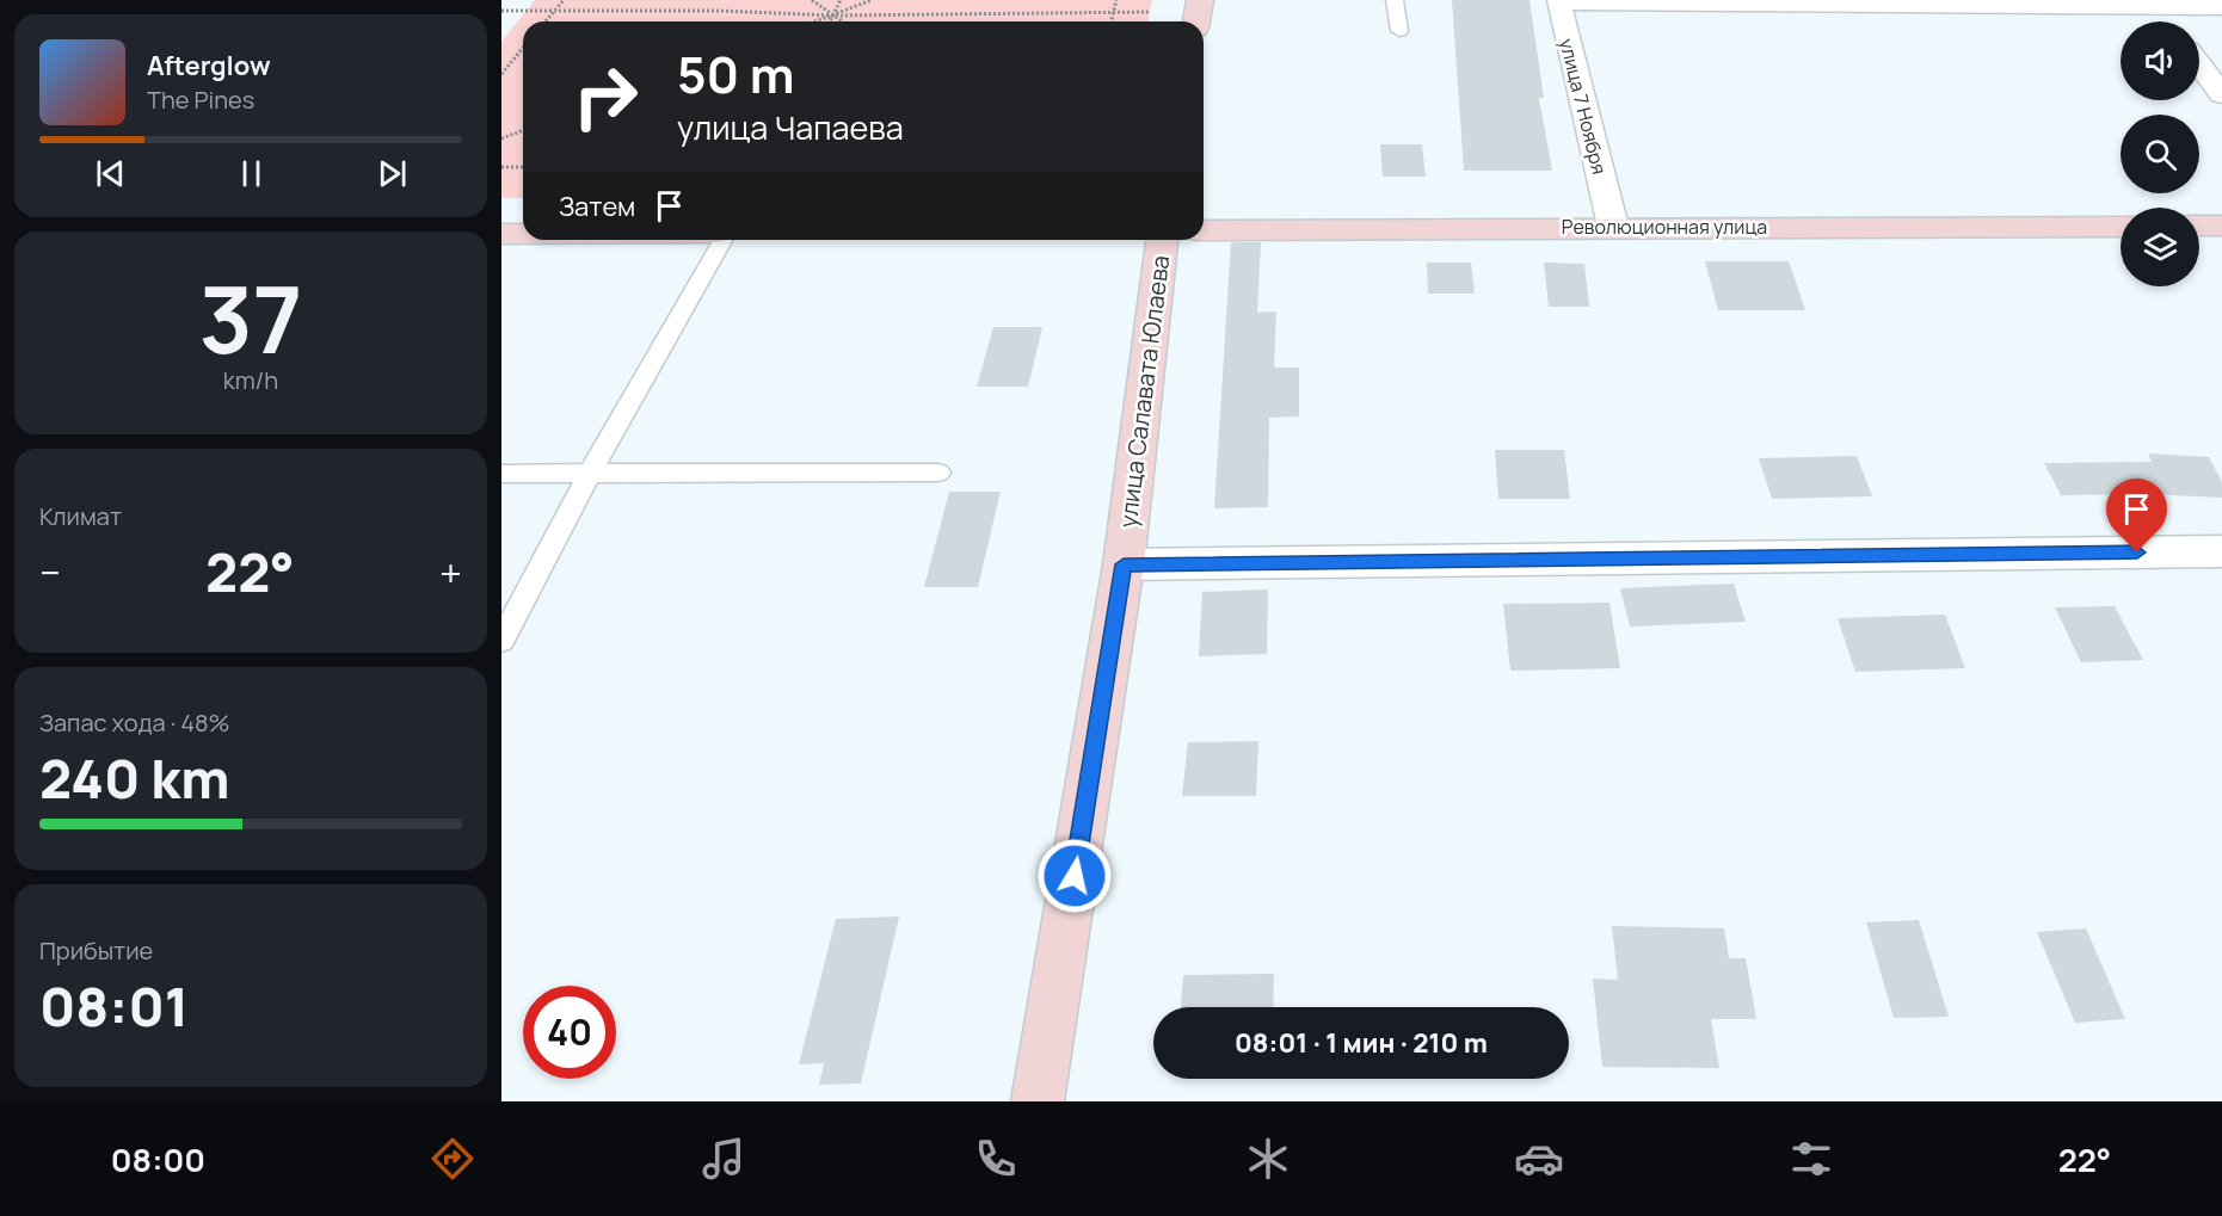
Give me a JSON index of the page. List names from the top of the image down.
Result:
{
  "streets": {
    "street": ["улица 7 Ноября", "Революционная улица", "улица Салавата Юлаева"]
  },
  "crossings": [
    ["улица 7 Ноября", "Революционная улица"]
  ],
  "page": {
    "turn": ["50 m", "улица Чапаева"],
    "song": ["Afterglow", "The Pines"],
    "then": "Затем",
    "tile": [
      ["37", "km/h"],
      "Климат",
      ["Запас хода · 48%", "240 km"],
      ["Прибытие", "08:01"]
    ],
    "heat": ["−", "22°", "+"],
    "limit": "40",
    "trip": "08:01 · 1 мин · 210 m",
    "tabs": ["08:00", "22°"]
  }
}
